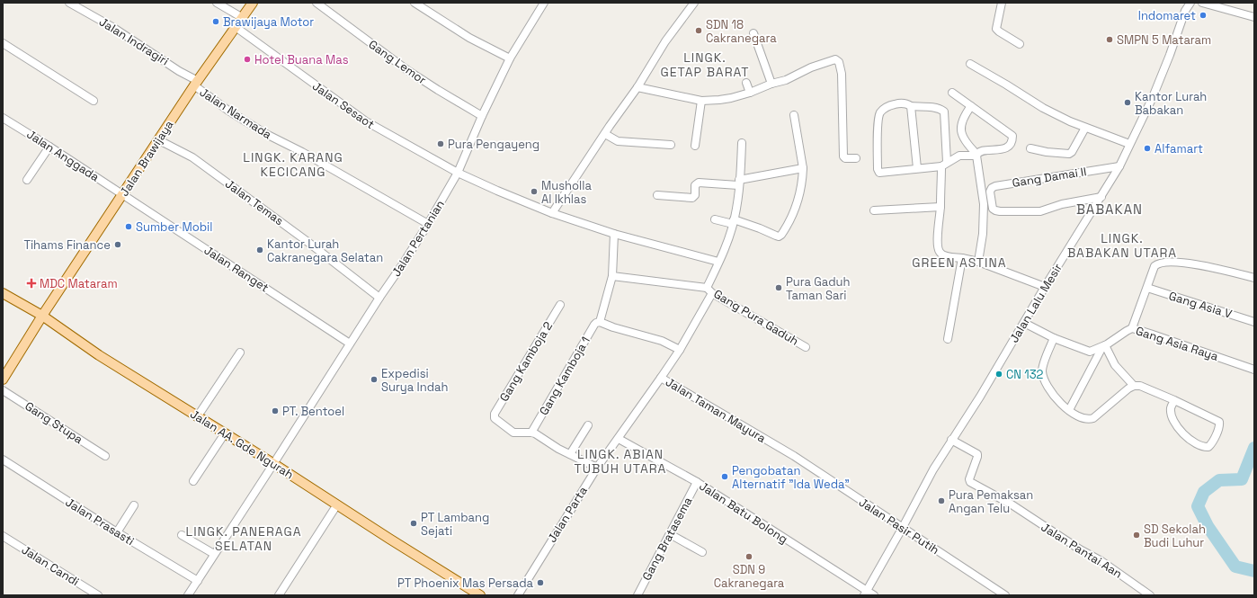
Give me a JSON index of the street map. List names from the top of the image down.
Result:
{
  "streets": {
    "main road": ["Jalan Brawijaya", "Jalan AA. Gde Ngurah"],
    "street": [
      "Jalan Indragiri",
      "Gang Lemor",
      "Jalan Sesaot",
      "Jalan Narmada",
      "Jalan Anggada",
      "Gang Damai II",
      "Jalan Temas",
      "Jalan Pertanian",
      "Jalan Ranget",
      "Jalan Lalu Mesir",
      "Gang Asia V",
      "Gang Pura Gaduh",
      "Gang Asia Raya",
      "Gang Kamboja 2",
      "Gang Kamboja 1",
      "Jalan Taman Mayura",
      "Gang Stupa",
      "Jalan Batu Bolong",
      "Jalan Parta",
      "Jalan Prasasti",
      "Jalan Pasir Putih",
      "Gang Bratasema",
      "Jalan Pantai Aan",
      "Jalan Candi"
    ]
  },
  "crossings": [
    ["Jalan Indragiri", "Jalan Narmada"],
    ["Jalan Indragiri", "Jalan Brawijaya"],
    ["Gang Lemor", "Jalan Pertanian"],
    ["Jalan Sesaot", "Jalan Brawijaya"],
    ["Jalan Sesaot", "Jalan Pertanian"],
    ["Jalan Narmada", "Jalan Brawijaya"],
    ["Jalan Narmada", "Jalan Pertanian"],
    ["Jalan Anggada", "Jalan Brawijaya"],
    ["Jalan Anggada", "Jalan Ranget"],
    ["Jalan Brawijaya", "Jalan Temas"],
    ["Jalan Brawijaya", "Jalan Ranget"],
    ["Jalan Brawijaya", "Jalan AA. Gde Ngurah"],
    ["Gang Damai II", "Jalan Lalu Mesir"],
    ["Jalan Temas", "Jalan Pertanian"],
    ["Jalan Pertanian", "Jalan Ranget"],
    ["Jalan Pertanian", "Jalan AA. Gde Ngurah"],
    ["Jalan Pertanian", "Jalan Prasasti"],
    ["Jalan Lalu Mesir", "Gang Asia Raya"],
    ["Jalan Lalu Mesir", "Jalan Batu Bolong"],
    ["Jalan Lalu Mesir", "Jalan Pasir Putih"],
    ["Jalan Lalu Mesir", "Jalan Pantai Aan"],
    ["Gang Kamboja 2", "Gang Kamboja 1"],
    ["Jalan Taman Mayura", "Jalan Batu Bolong"],
    ["Jalan Taman Mayura", "Jalan Parta"],
    ["Jalan Taman Mayura", "Jalan Pasir Putih"],
    ["Jalan Batu Bolong", "Jalan Parta"],
    ["Jalan Batu Bolong", "Gang Bratasema"]
  ],
  "districts": [
    "LINGK. GETAP BARAT",
    "LINGK. KARANG KECICANG",
    "BABAKAN",
    "LINGK. BABAKAN UTARA",
    "GREEN ASTINA",
    "LINGK. ABIAN TUBUH UTARA",
    "LINGK. PANERAGA SELATAN"
  ],
  "places": {
    "other": [
      "Indomaret",
      "Brawijaya Motor",
      "SDN 18 Cakranegara",
      "SMPN 5 Mataram",
      "Hotel Buana Mas",
      "Kantor Lurah Babakan",
      "Pura Pengayeng",
      "Alfamart",
      "Musholla Al Ikhlas",
      "Sumber Mobil",
      "Tihams Finance",
      "Kantor Lurah Cakranegara Selatan",
      "Pura Gaduh Taman Sari",
      "CN 132",
      "Expedisi Surya Indah",
      "PT. Bentoel",
      "Pengobatan Alternatif \"Ida Weda\"",
      "Pura Pemaksan Angan Telu",
      "PT Lambang Sejati",
      "SD Sekolah Budi Luhur",
      "SDN 9 Cakranegara",
      "PT Phoenix Mas Persada"
    ],
    "health": ["MDC Mataram"]
  }
}
